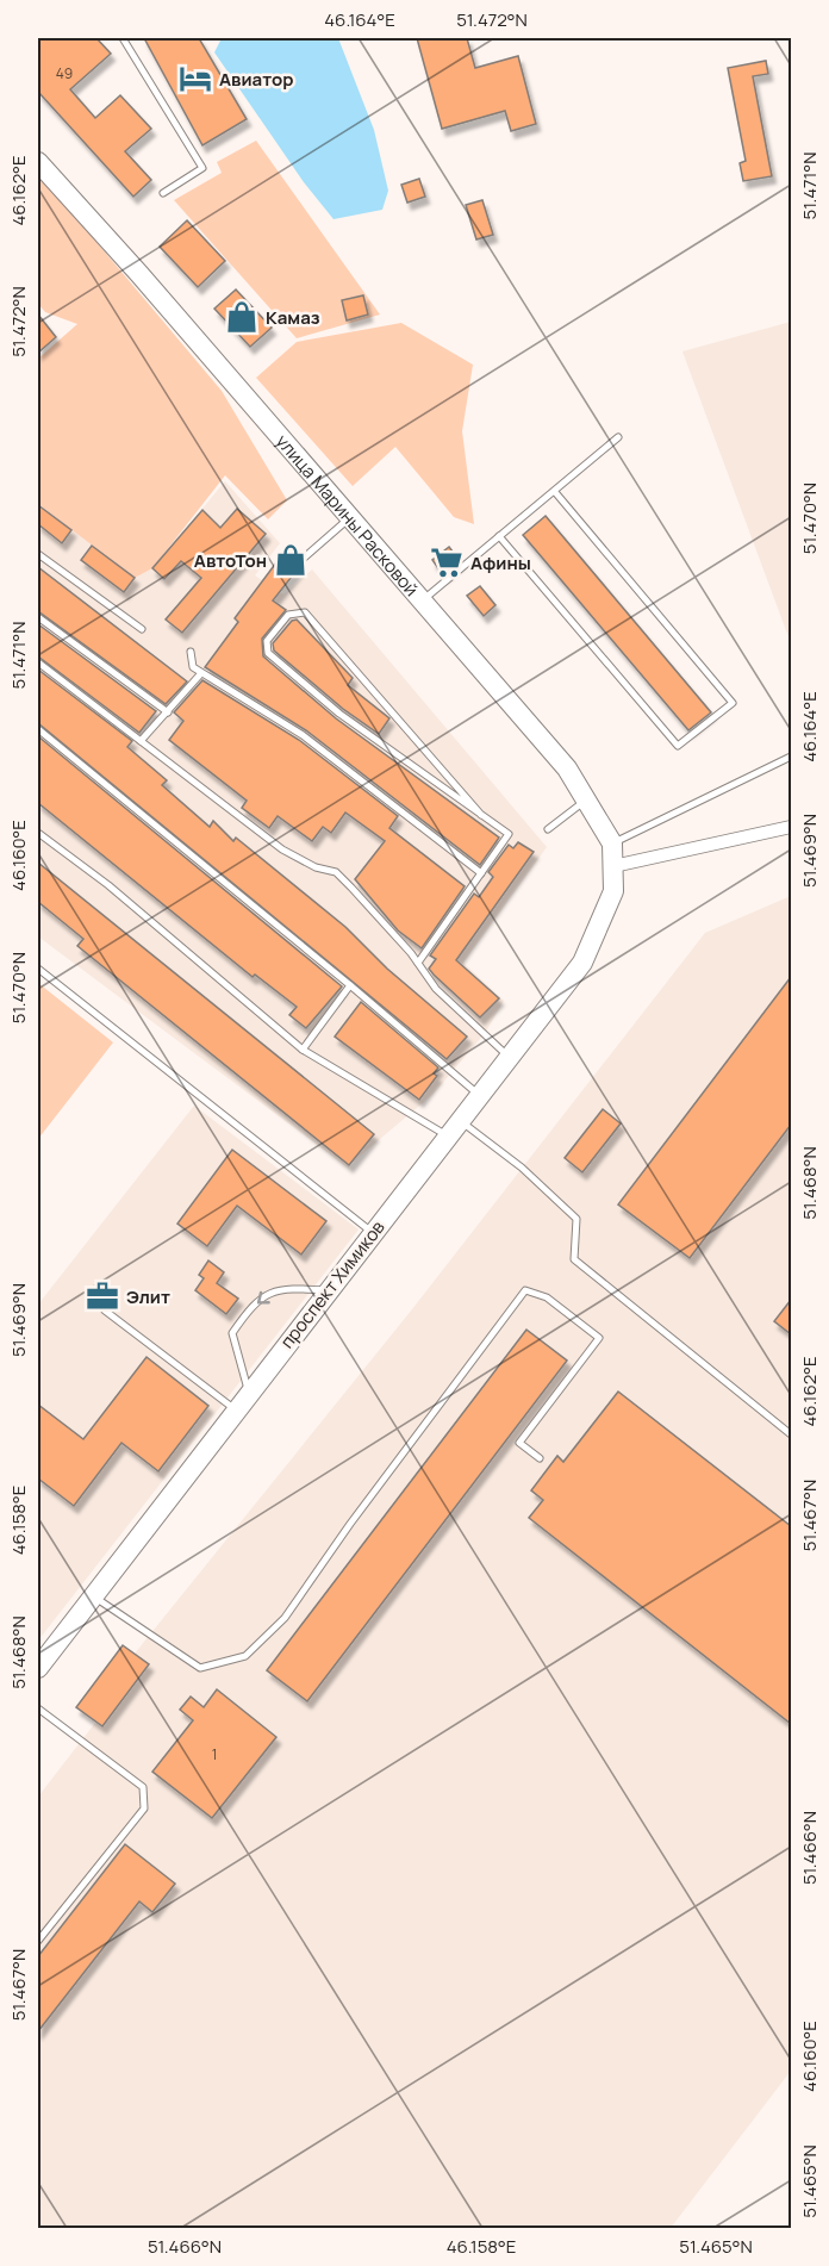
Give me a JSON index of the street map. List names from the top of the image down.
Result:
{
  "streets": {
    "main road": ["улица Марины Расковой", "проспект Химиков"]
  },
  "crossings": [
    ["улица Марины Расковой", "проспект Химиков"]
  ],
  "places": {
    "hotel": ["Авиатор"],
    "shop": ["Камаз", "АвтоТон"],
    "supermarket": ["Афины"],
    "office": ["Элит"]
  },
  "house_numbers": ["49", "1"],
  "coordinates": [
    "46.164°E",
    "51.472°N",
    "51.471°N",
    "46.162°E",
    "51.470°N",
    "51.469°N",
    "46.160°E",
    "51.468°N",
    "51.467°N",
    "46.158°E",
    "51.466°N",
    "51.465°N"
  ]
}
